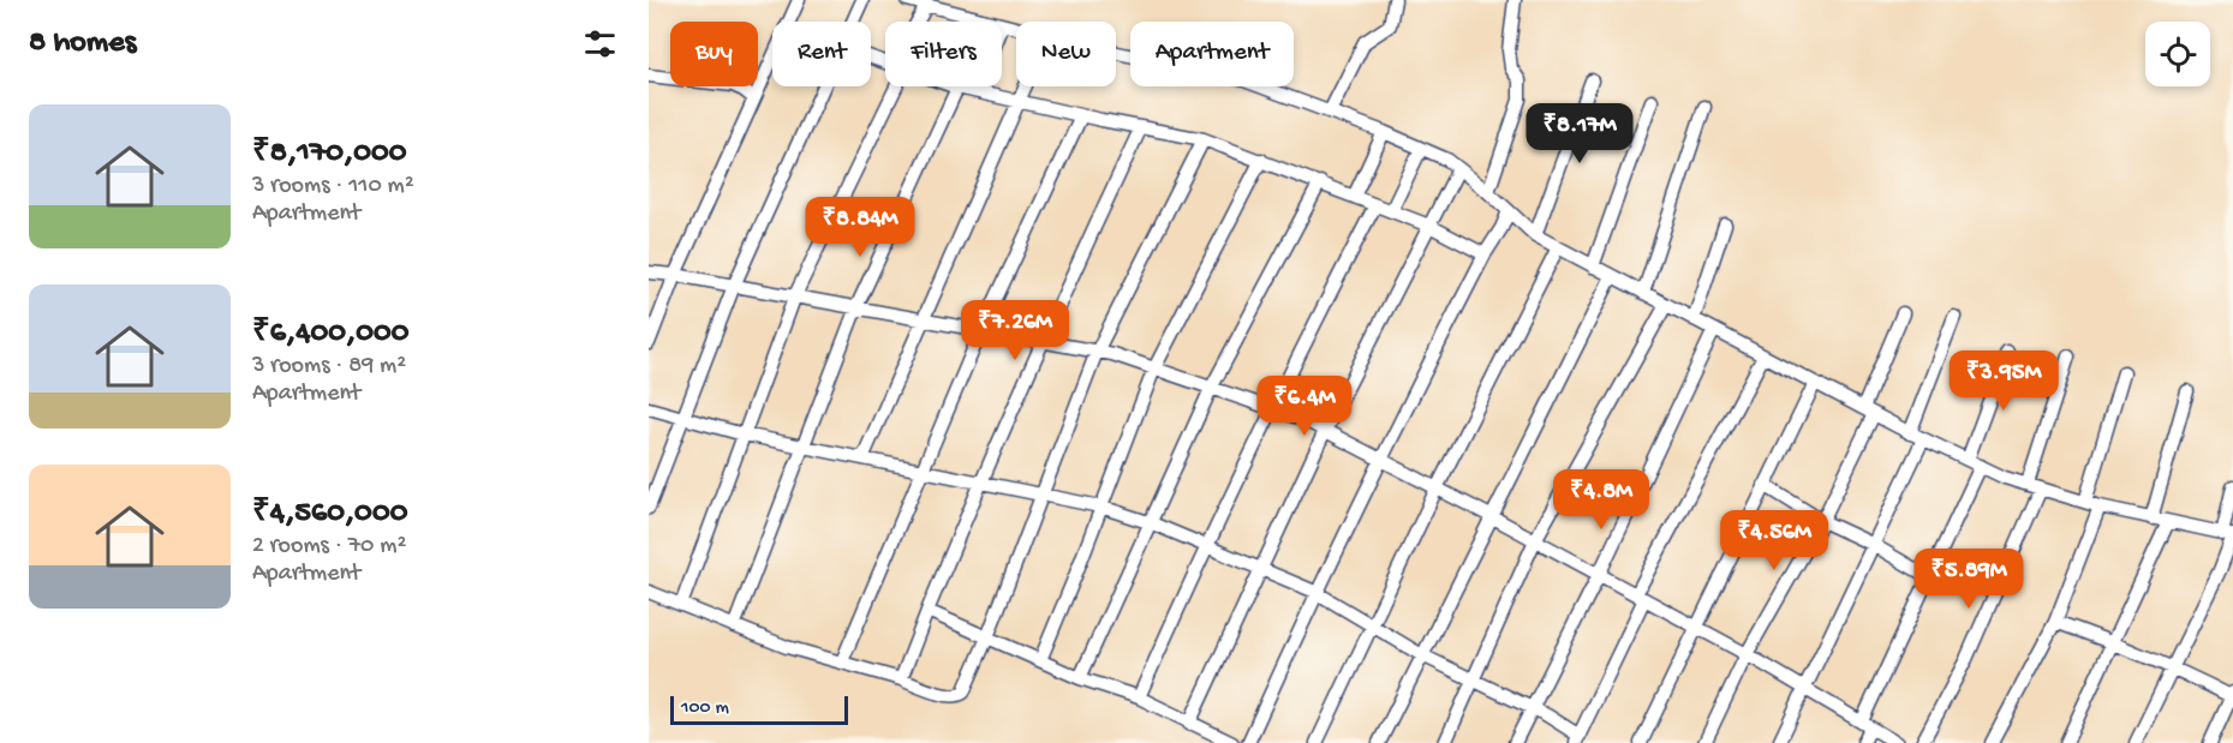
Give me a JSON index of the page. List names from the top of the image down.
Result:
{
  "scale_bar": "100 m",
  "page": {
    "heading": "8 homes",
    "chip": [
      "Buy",
      "Rent",
      "Filters",
      "New",
      "Apartment"
    ],
    "list": [
      {
        "name": "₹8,170,000",
        "note": "3 rooms · 110 m² · Apartment"
      },
      {
        "name": "₹6,400,000",
        "note": "3 rooms · 89 m² · Apartment"
      },
      {
        "name": "₹4,560,000",
        "note": "2 rooms · 70 m² · Apartment"
      }
    ],
    "price": [
      "₹8.17M",
      "₹8.84M",
      "₹7.26M",
      "₹3.95M",
      "₹6.4M",
      "₹4.8M",
      "₹4.56M",
      "₹5.89M"
    ],
    "scale": "100 m"
  }
}
